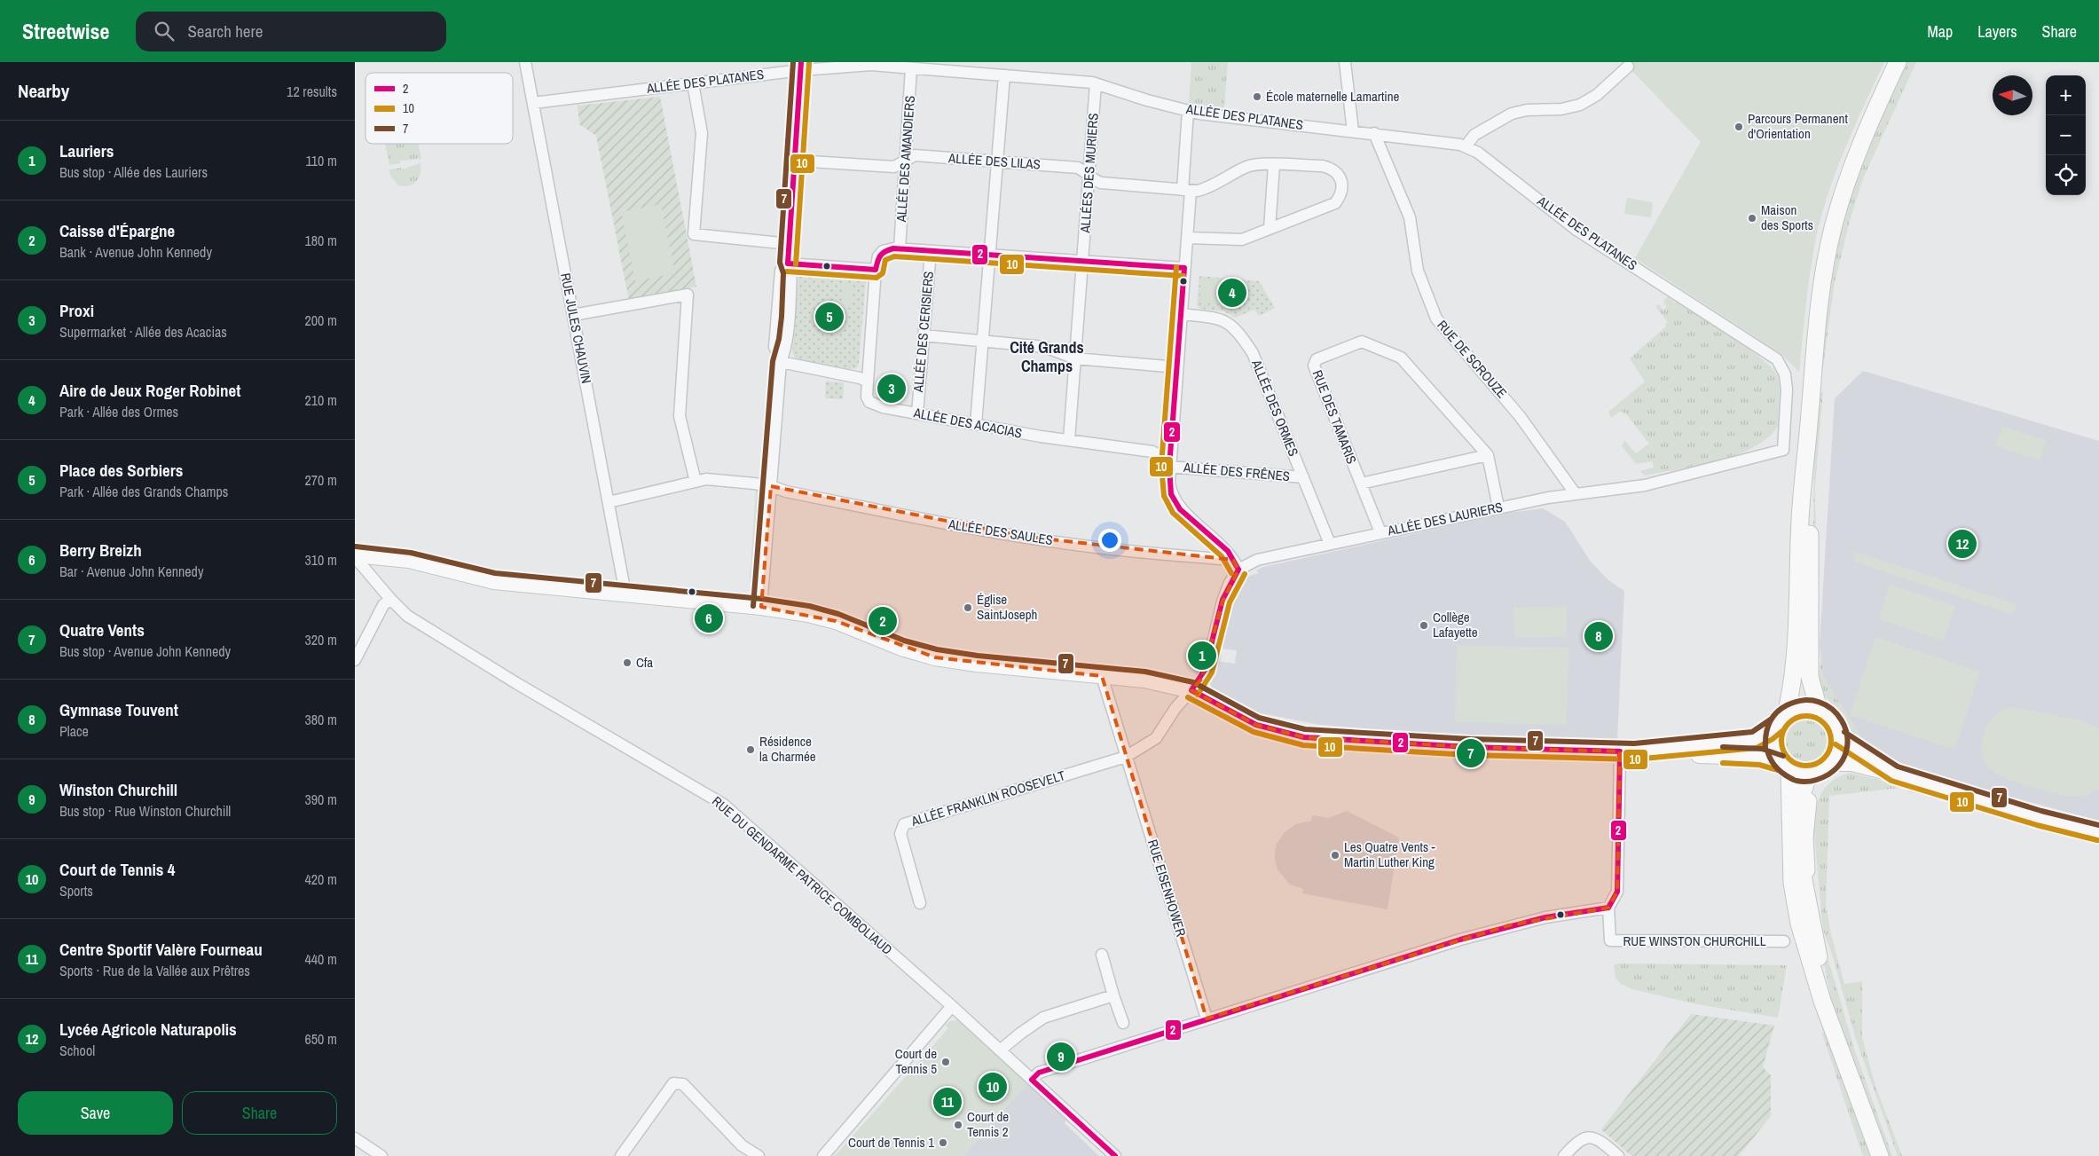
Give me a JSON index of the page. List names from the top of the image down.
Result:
{
  "streets": {
    "street": [
      "ALLÉE DES PLATANES",
      "ALLÉE DES AMANDIERS",
      "ALLÉE DES LILAS",
      "ALLÉES DES MURIERS",
      "RUE JULES CHAUVIN",
      "ALLÉE DES CERISIERS",
      "RUE DE SCROUZE",
      "ALLÉE DES ORMES",
      "RUE DES TAMARIS",
      "ALLÉE DES ACACIAS",
      "ALLÉE DES FRÊNES",
      "ALLÉE DES LAURIERS",
      "ALLÉE DES SAULES",
      "ALLÉE FRANKLIN ROOSEVELT",
      "RUE DU GENDARME PATRICE COMBOLIAUD",
      "RUE EISENHOWER",
      "RUE WINSTON CHURCHILL"
    ]
  },
  "crossings": [
    ["ALLÉE DES PLATANES", "ALLÉE DES AMANDIERS"],
    ["ALLÉE DES PLATANES", "ALLÉES DES MURIERS"],
    ["ALLÉE DES PLATANES", "RUE JULES CHAUVIN"],
    ["ALLÉE DES PLATANES", "RUE DE SCROUZE"],
    ["ALLÉE DES PLATANES", "ALLÉE DES LAURIERS"],
    ["ALLÉE DES AMANDIERS", "ALLÉE DES LILAS"],
    ["ALLÉE DES LILAS", "ALLÉES DES MURIERS"],
    ["ALLÉES DES MURIERS", "ALLÉE DES ACACIAS"],
    ["RUE JULES CHAUVIN", "ALLÉE DES SAULES"],
    ["ALLÉE DES CERISIERS", "ALLÉE DES ACACIAS"],
    ["RUE DE SCROUZE", "ALLÉE DES LAURIERS"],
    ["ALLÉE DES ORMES", "ALLÉE DES FRÊNES"],
    ["ALLÉE DES ORMES", "ALLÉE DES LAURIERS"],
    ["RUE DES TAMARIS", "ALLÉE DES LAURIERS"],
    ["ALLÉE DES ACACIAS", "ALLÉE DES FRÊNES"],
    ["ALLÉE DES LAURIERS", "ALLÉE DES SAULES"],
    ["ALLÉE FRANKLIN ROOSEVELT", "RUE EISENHOWER"]
  ],
  "districts": ["Cité Grands Champs"],
  "places": [
    "École maternelle Lamartine",
    "Parcours Permanent d'Orientation",
    "Maison des Sports",
    "Église SaintJoseph",
    "Collège Lafayette",
    "Cfa",
    "Résidence la Charmée",
    "Les Quatre Vents - Martin Luther King",
    "Court de Tennis 5",
    "Court de Tennis 2",
    "Court de Tennis 1"
  ],
  "lines": ["transit line 2", "transit line 7", "transit line 10"],
  "legend": ["2", "10", "7"],
  "north": "left",
  "page": {
    "header": "Streetwise",
    "search": "Search here",
    "nav": ["Map", "Layers", "Share"],
    "heading": ["Nearby", "12 results"],
    "map_buttons": ["+", "−"],
    "list": [
      {
        "mark": "1",
        "name": "Lauriers",
        "note": "Bus stop · Allée des Lauriers",
        "value": "110 m"
      },
      {
        "mark": "2",
        "name": "Caisse d'Épargne",
        "note": "Bank · Avenue John Kennedy",
        "value": "180 m"
      },
      {
        "mark": "3",
        "name": "Proxi",
        "note": "Supermarket · Allée des Acacias",
        "value": "200 m"
      },
      {
        "mark": "4",
        "name": "Aire de Jeux Roger Robinet",
        "note": "Park · Allée des Ormes",
        "value": "210 m"
      },
      {
        "mark": "5",
        "name": "Place des Sorbiers",
        "note": "Park · Allée des Grands Champs",
        "value": "270 m"
      },
      {
        "mark": "6",
        "name": "Berry Breizh",
        "note": "Bar · Avenue John Kennedy",
        "value": "310 m"
      },
      {
        "mark": "7",
        "name": "Quatre Vents",
        "note": "Bus stop · Avenue John Kennedy",
        "value": "320 m"
      },
      {
        "mark": "8",
        "name": "Gymnase Touvent",
        "note": "Place",
        "value": "380 m"
      },
      {
        "mark": "9",
        "name": "Winston Churchill",
        "note": "Bus stop · Rue Winston Churchill",
        "value": "390 m"
      },
      {
        "mark": "10",
        "name": "Court de Tennis 4",
        "note": "Sports",
        "value": "420 m"
      },
      {
        "mark": "11",
        "name": "Centre Sportif Valère Fourneau",
        "note": "Sports · Rue de la Vallée aux Prêtres",
        "value": "440 m"
      },
      {
        "mark": "12",
        "name": "Lycée Agricole Naturapolis",
        "note": "School",
        "value": "650 m"
      }
    ],
    "pins": [
      "4",
      "5",
      "3",
      "12",
      "6",
      "2",
      "8",
      "1",
      "7",
      "9",
      "10",
      "11"
    ],
    "buttons": ["Save", "Share"]
  }
}
